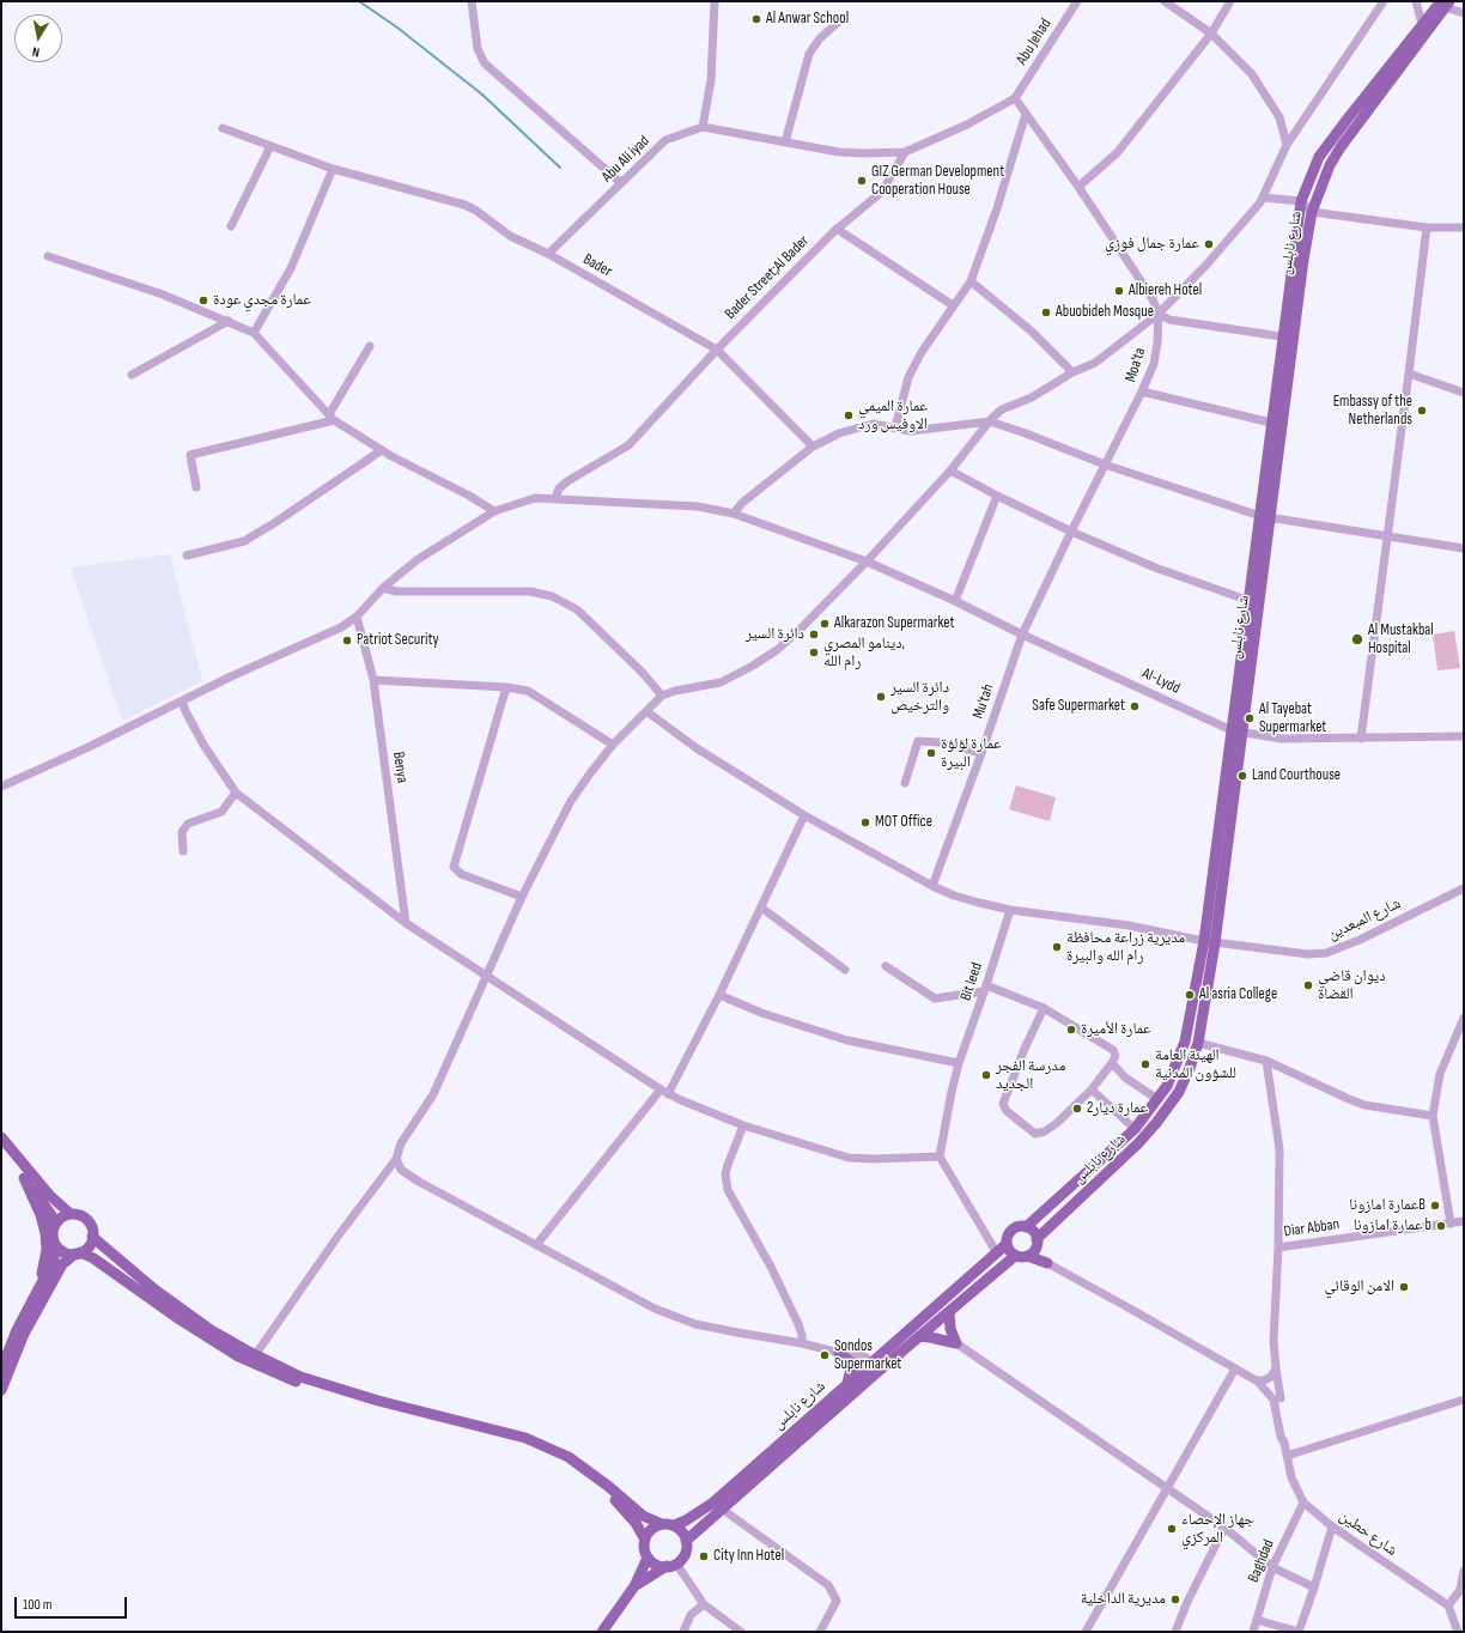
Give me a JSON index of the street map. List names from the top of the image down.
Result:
{
  "streets": {
    "main road": ["شارع نابلس"],
    "street": [
      "Abu Jehad",
      "Abu Ali iyad",
      "Bader",
      "Bader Street;Al Bader",
      "Moa'ta",
      "Al-Lydd",
      "Mu'tah",
      "Benya",
      "شارع المبعدين",
      "Bit leed",
      "Diar Abban",
      "شارع حطين",
      "Baghdad"
    ]
  },
  "crossings": [
    ["Abu Ali iyad", "Bader"],
    ["شارع نابلس", "Moa'ta"],
    ["شارع نابلس", "Al-Lydd"],
    ["شارع نابلس", "شارع المبعدين"],
    ["Bader", "Bader Street;Al Bader"],
    ["Bader Street;Al Bader", "Al-Lydd"],
    ["Moa'ta", "Mu'tah"],
    ["Al-Lydd", "Mu'tah"],
    ["Al-Lydd", "Benya"],
    ["Mu'tah", "شارع المبعدين"],
    ["شارع المبعدين", "Bit leed"],
    ["شارع حطين", "Baghdad"]
  ],
  "places": [
    "Al Anwar School",
    "GIZ German Development Cooperation House",
    "عمارة جمال فوزي",
    "Albiereh Hotel",
    "عمارة مجدي عودة",
    "Abuobideh Mosque",
    "Embassy of the Netherlands",
    "عمارة الميمي الاوفيس ورد",
    "Alkarazon Supermarket",
    "دائرة السير",
    "Al Mustakbal Hospital",
    "Patriot Security",
    "دينامو المصري، رام الله",
    "دائرة السير والترخيص",
    "Safe Supermarket",
    "Al Tayebat Supermarket",
    "عمارة لؤلؤة البيرة",
    "Land Courthouse",
    "MOT Office",
    "مديرية زراعة محافظة رام الله والبيرة",
    "ديوان قاضي القضاة",
    "Al asria College",
    "عمارة الأميرة",
    "الهيئة العامة للشؤون المدنية",
    "مدرسة الفجر الجديد",
    "عمارة ديار2",
    "عمارة امازوناB",
    "عمارة امازونا b",
    "الامن الوقائي",
    "Sondos Supermarket",
    "جهاز الإحصاء المركزي",
    "City Inn Hotel",
    "مديرية الداخلية"
  ],
  "scale_bar": "100 m",
  "north": "bottom"
}
